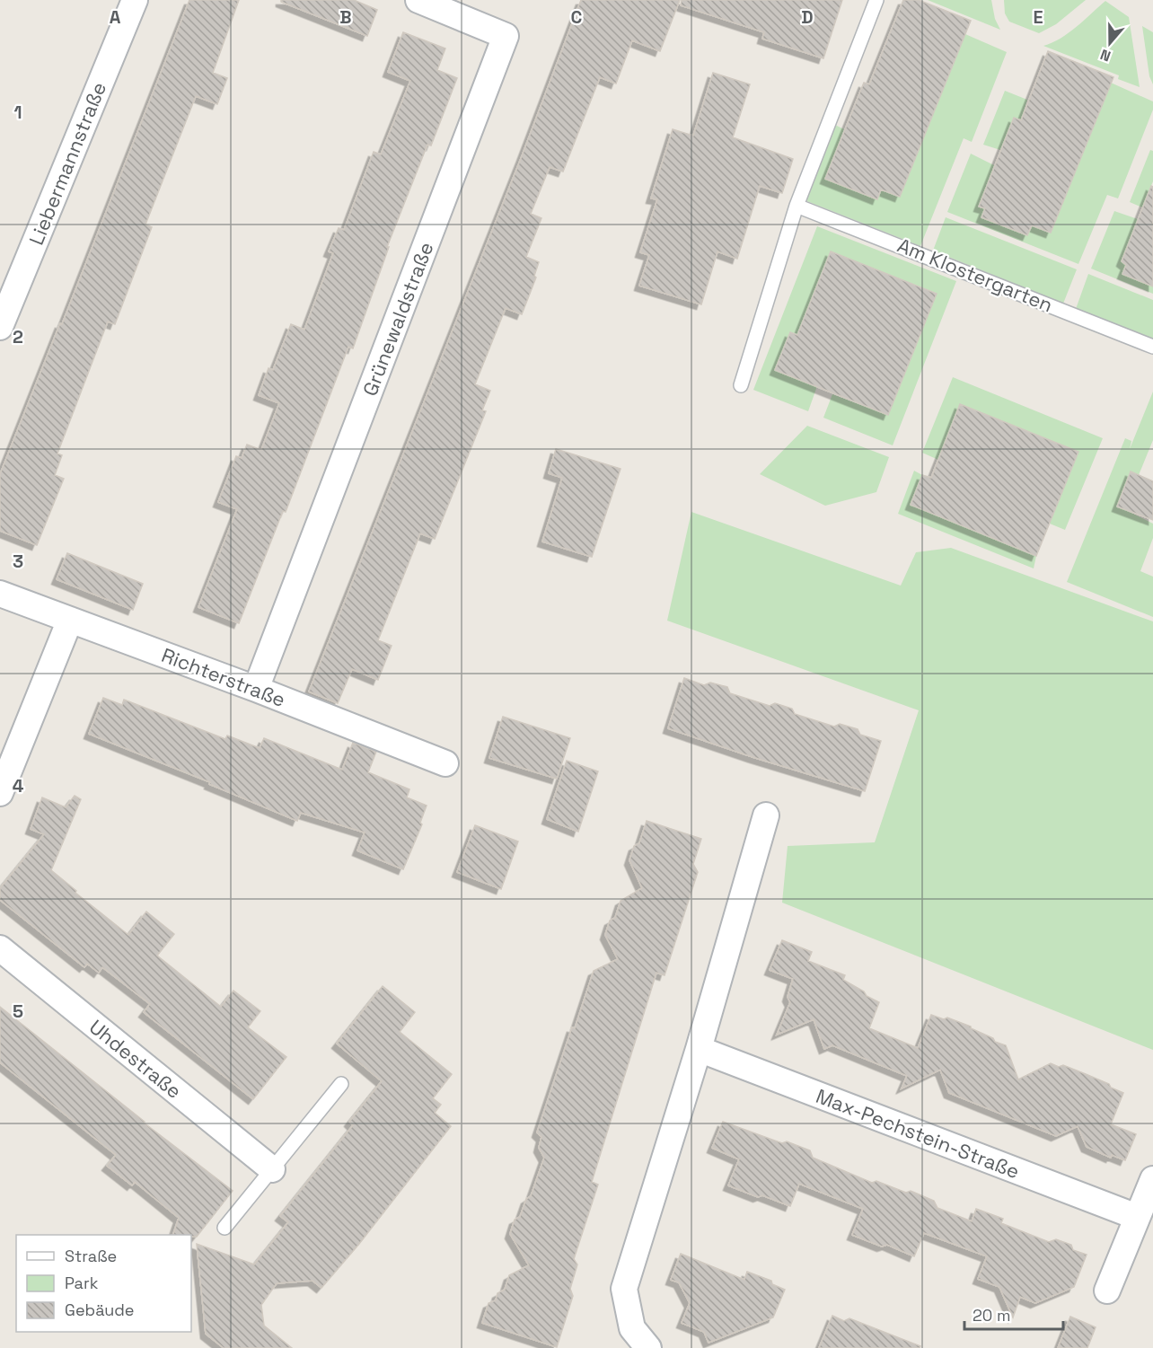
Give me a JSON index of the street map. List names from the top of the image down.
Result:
{
  "streets": {
    "street": [
      "Liebermannstraße",
      "Grünewaldstraße",
      "Richterstraße",
      "Uhdestraße",
      "Max-Pechstein-Straße"
    ],
    "lane": ["Am Klostergarten"]
  },
  "crossings": [
    ["Grünewaldstraße", "Richterstraße"]
  ],
  "legend": ["Straße", "Park", "Gebäude"],
  "scale_bar": "20 m",
  "north": "bottom",
  "grid": {
    "columns": [
      "A",
      "B",
      "C",
      "D",
      "E"
    ],
    "rows": [
      "1",
      "2",
      "3",
      "4",
      "5"
    ]
  }
}
